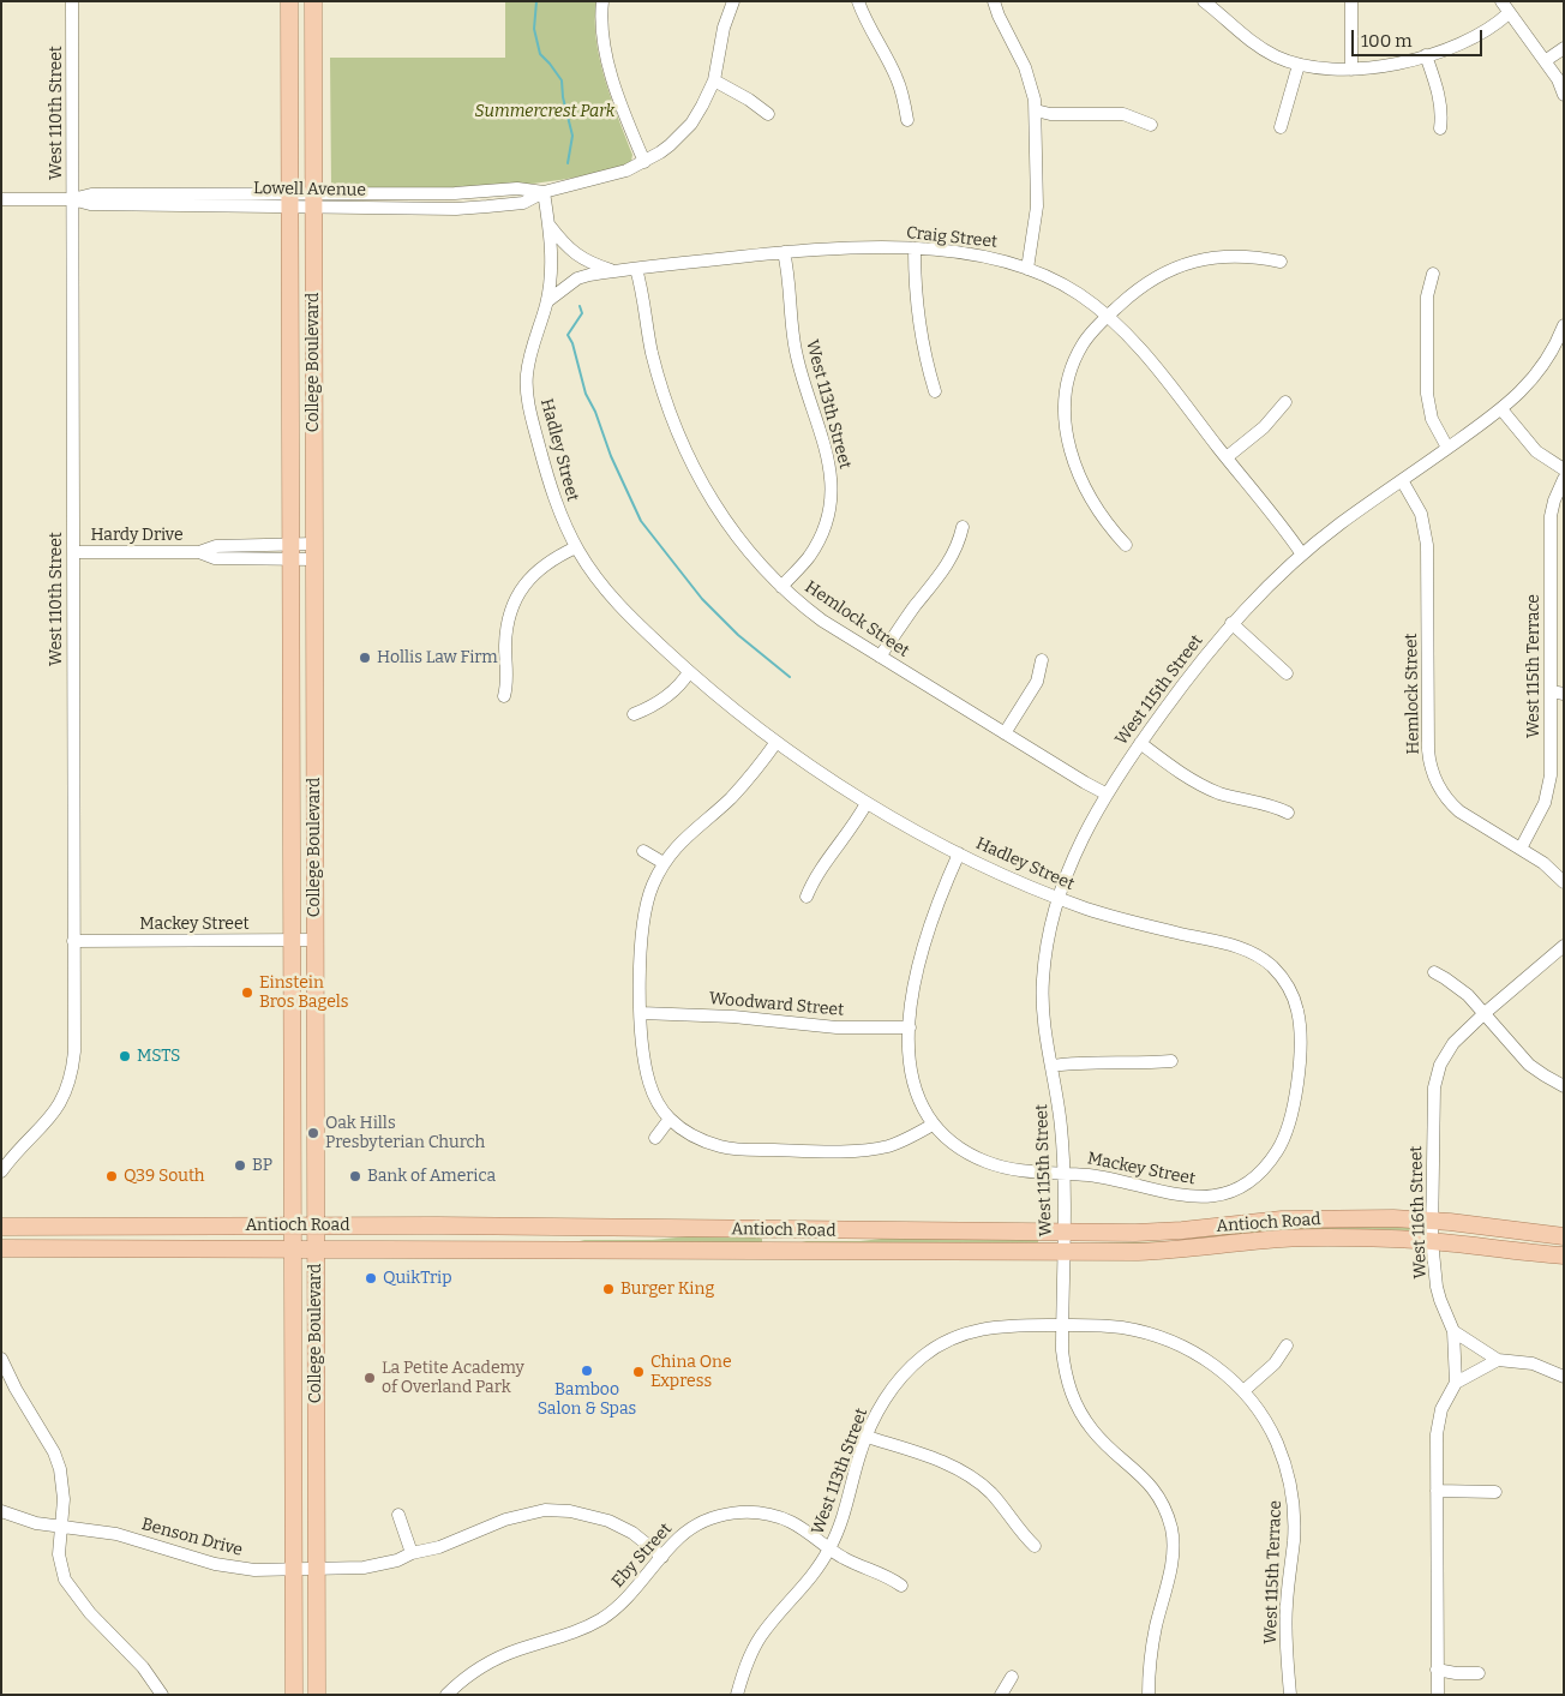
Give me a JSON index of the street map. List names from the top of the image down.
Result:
{
  "streets": {
    "main road": ["College Boulevard", "Antioch Road"],
    "street": [
      "West 110th Street",
      "Lowell Avenue",
      "Craig Street",
      "West 113th Street",
      "Hadley Street",
      "Hardy Drive",
      "Hemlock Street",
      "West 115th Terrace",
      "West 115th Street",
      "Mackey Street",
      "Woodward Street",
      "West 116th Street",
      "Benson Drive",
      "Eby Street"
    ]
  },
  "crossings": [
    ["West 110th Street", "Lowell Avenue"],
    ["West 110th Street", "Hardy Drive"],
    ["West 110th Street", "Mackey Street"],
    ["Lowell Avenue", "College Boulevard"],
    ["Lowell Avenue", "Hadley Street"],
    ["Craig Street", "West 113th Street"],
    ["Craig Street", "Hadley Street"],
    ["Craig Street", "Hemlock Street"],
    ["Craig Street", "West 115th Street"],
    ["College Boulevard", "Hardy Drive"],
    ["College Boulevard", "Mackey Street"],
    ["College Boulevard", "Antioch Road"],
    ["College Boulevard", "Benson Drive"],
    ["West 113th Street", "Hemlock Street"],
    ["West 113th Street", "West 115th Terrace"],
    ["West 113th Street", "West 115th Street"],
    ["West 113th Street", "Eby Street"],
    ["Hadley Street", "West 115th Street"],
    ["Hadley Street", "Mackey Street"],
    ["Hemlock Street", "West 115th Terrace"],
    ["Hemlock Street", "West 115th Street"],
    ["West 115th Terrace", "West 115th Street"],
    ["West 115th Street", "Mackey Street"],
    ["West 115th Street", "Antioch Road"],
    ["West 116th Street", "Antioch Road"],
    ["Benson Drive", "Eby Street"]
  ],
  "parks": ["Summercrest Park"],
  "places": [
    "Hollis Law Firm",
    "Einstein Bros Bagels",
    "MSTS",
    "Oak Hills Presbyterian Church",
    "BP",
    "Q39 South",
    "Bank of America",
    "QuikTrip",
    "Burger King",
    "Bamboo Salon & Spas",
    "China One Express",
    "La Petite Academy of Overland Park"
  ],
  "scale_bar": "100 m"
}
